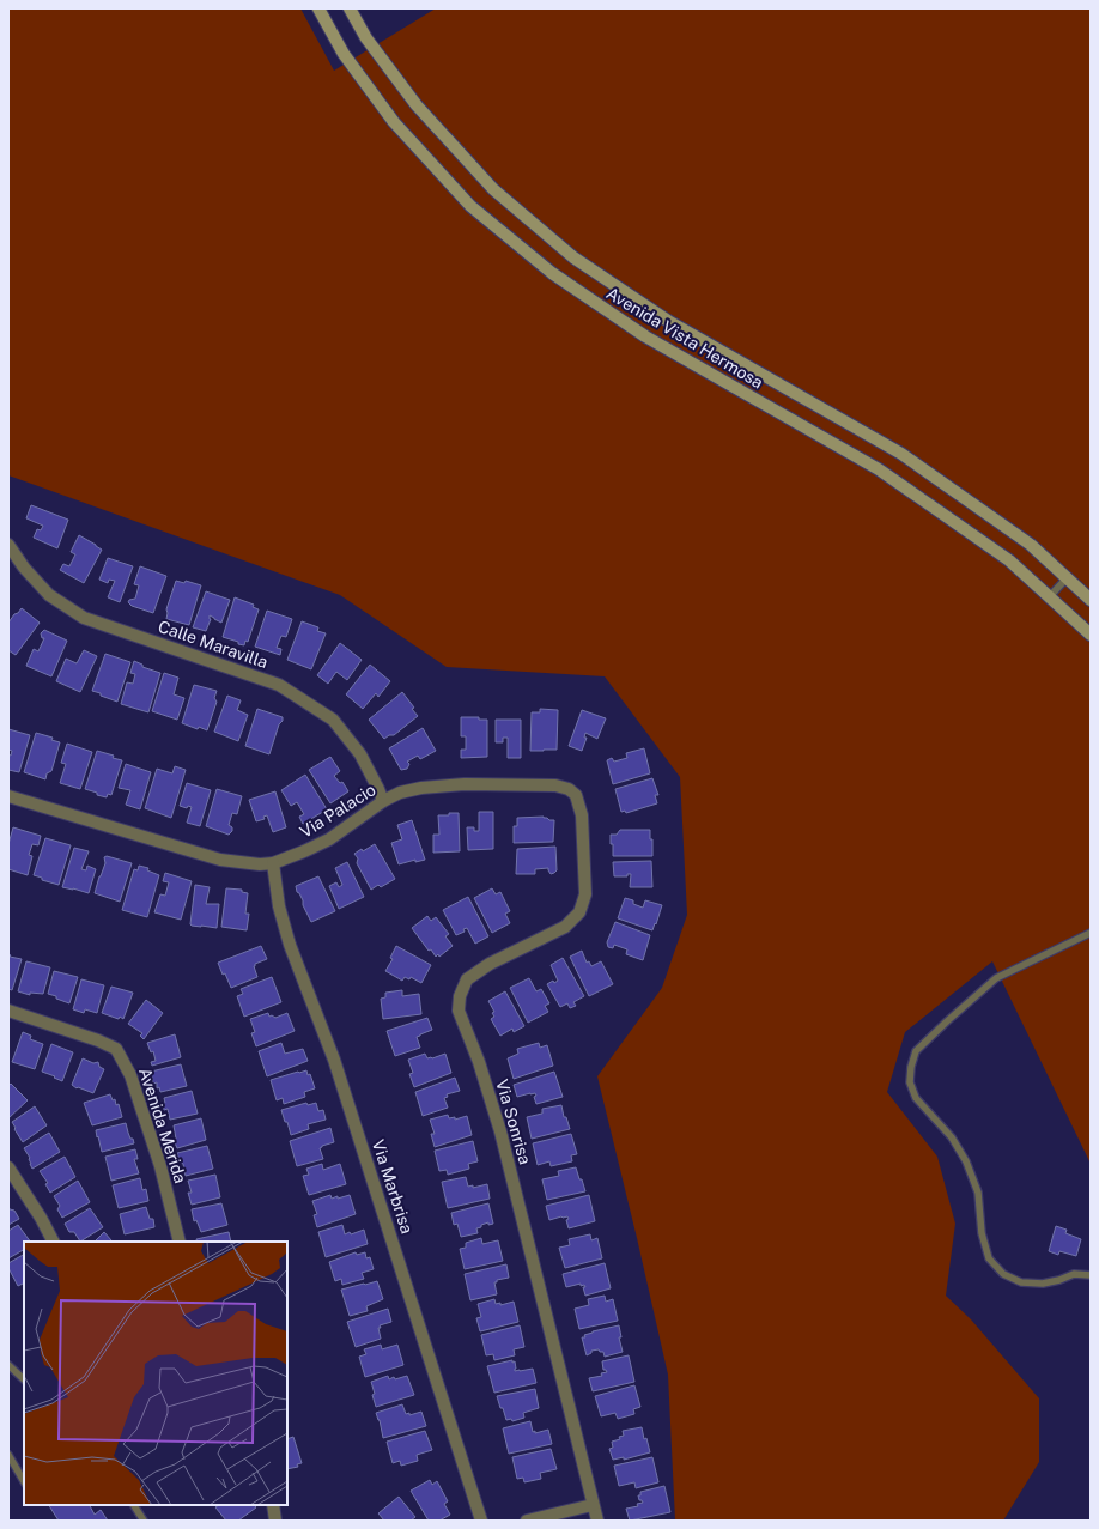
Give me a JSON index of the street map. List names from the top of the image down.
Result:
{
  "streets": {
    "main road": ["Avenida Vista Hermosa"],
    "street": [
      "Calle Maravilla",
      "Via Palacio",
      "Via Sonrisa",
      "Avenida Merida",
      "Via Marbrisa"
    ]
  },
  "crossings": [
    ["Calle Maravilla", "Via Palacio"],
    ["Via Palacio", "Via Sonrisa"],
    ["Via Palacio", "Via Marbrisa"]
  ]
}
